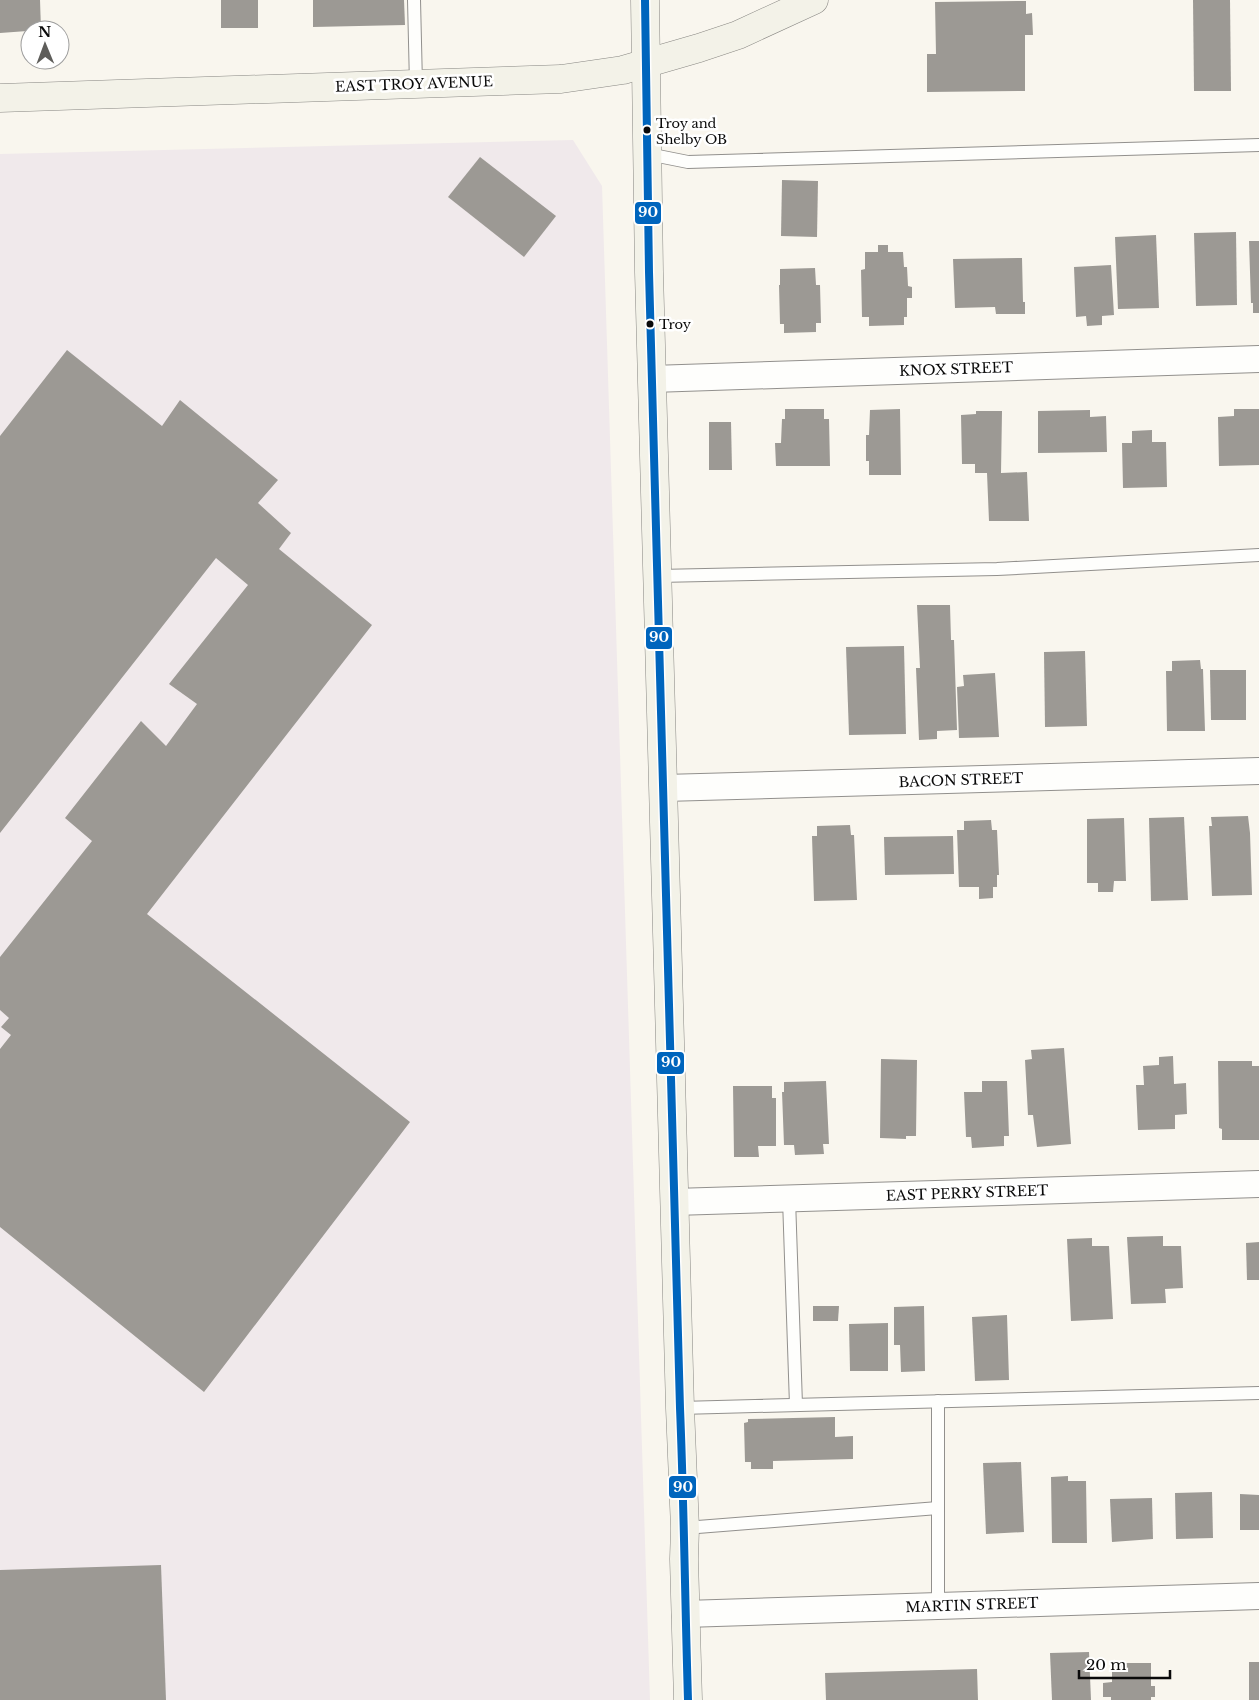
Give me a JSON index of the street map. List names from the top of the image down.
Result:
{
  "streets": {
    "main road": ["EAST TROY AVENUE"],
    "street": [
      "KNOX STREET",
      "BACON STREET",
      "EAST PERRY STREET",
      "MARTIN STREET"
    ]
  },
  "places": ["Troy and Shelby OB", "Troy"],
  "lines": ["transit line 90"],
  "scale_bar": "20 m",
  "north": "top"
}
